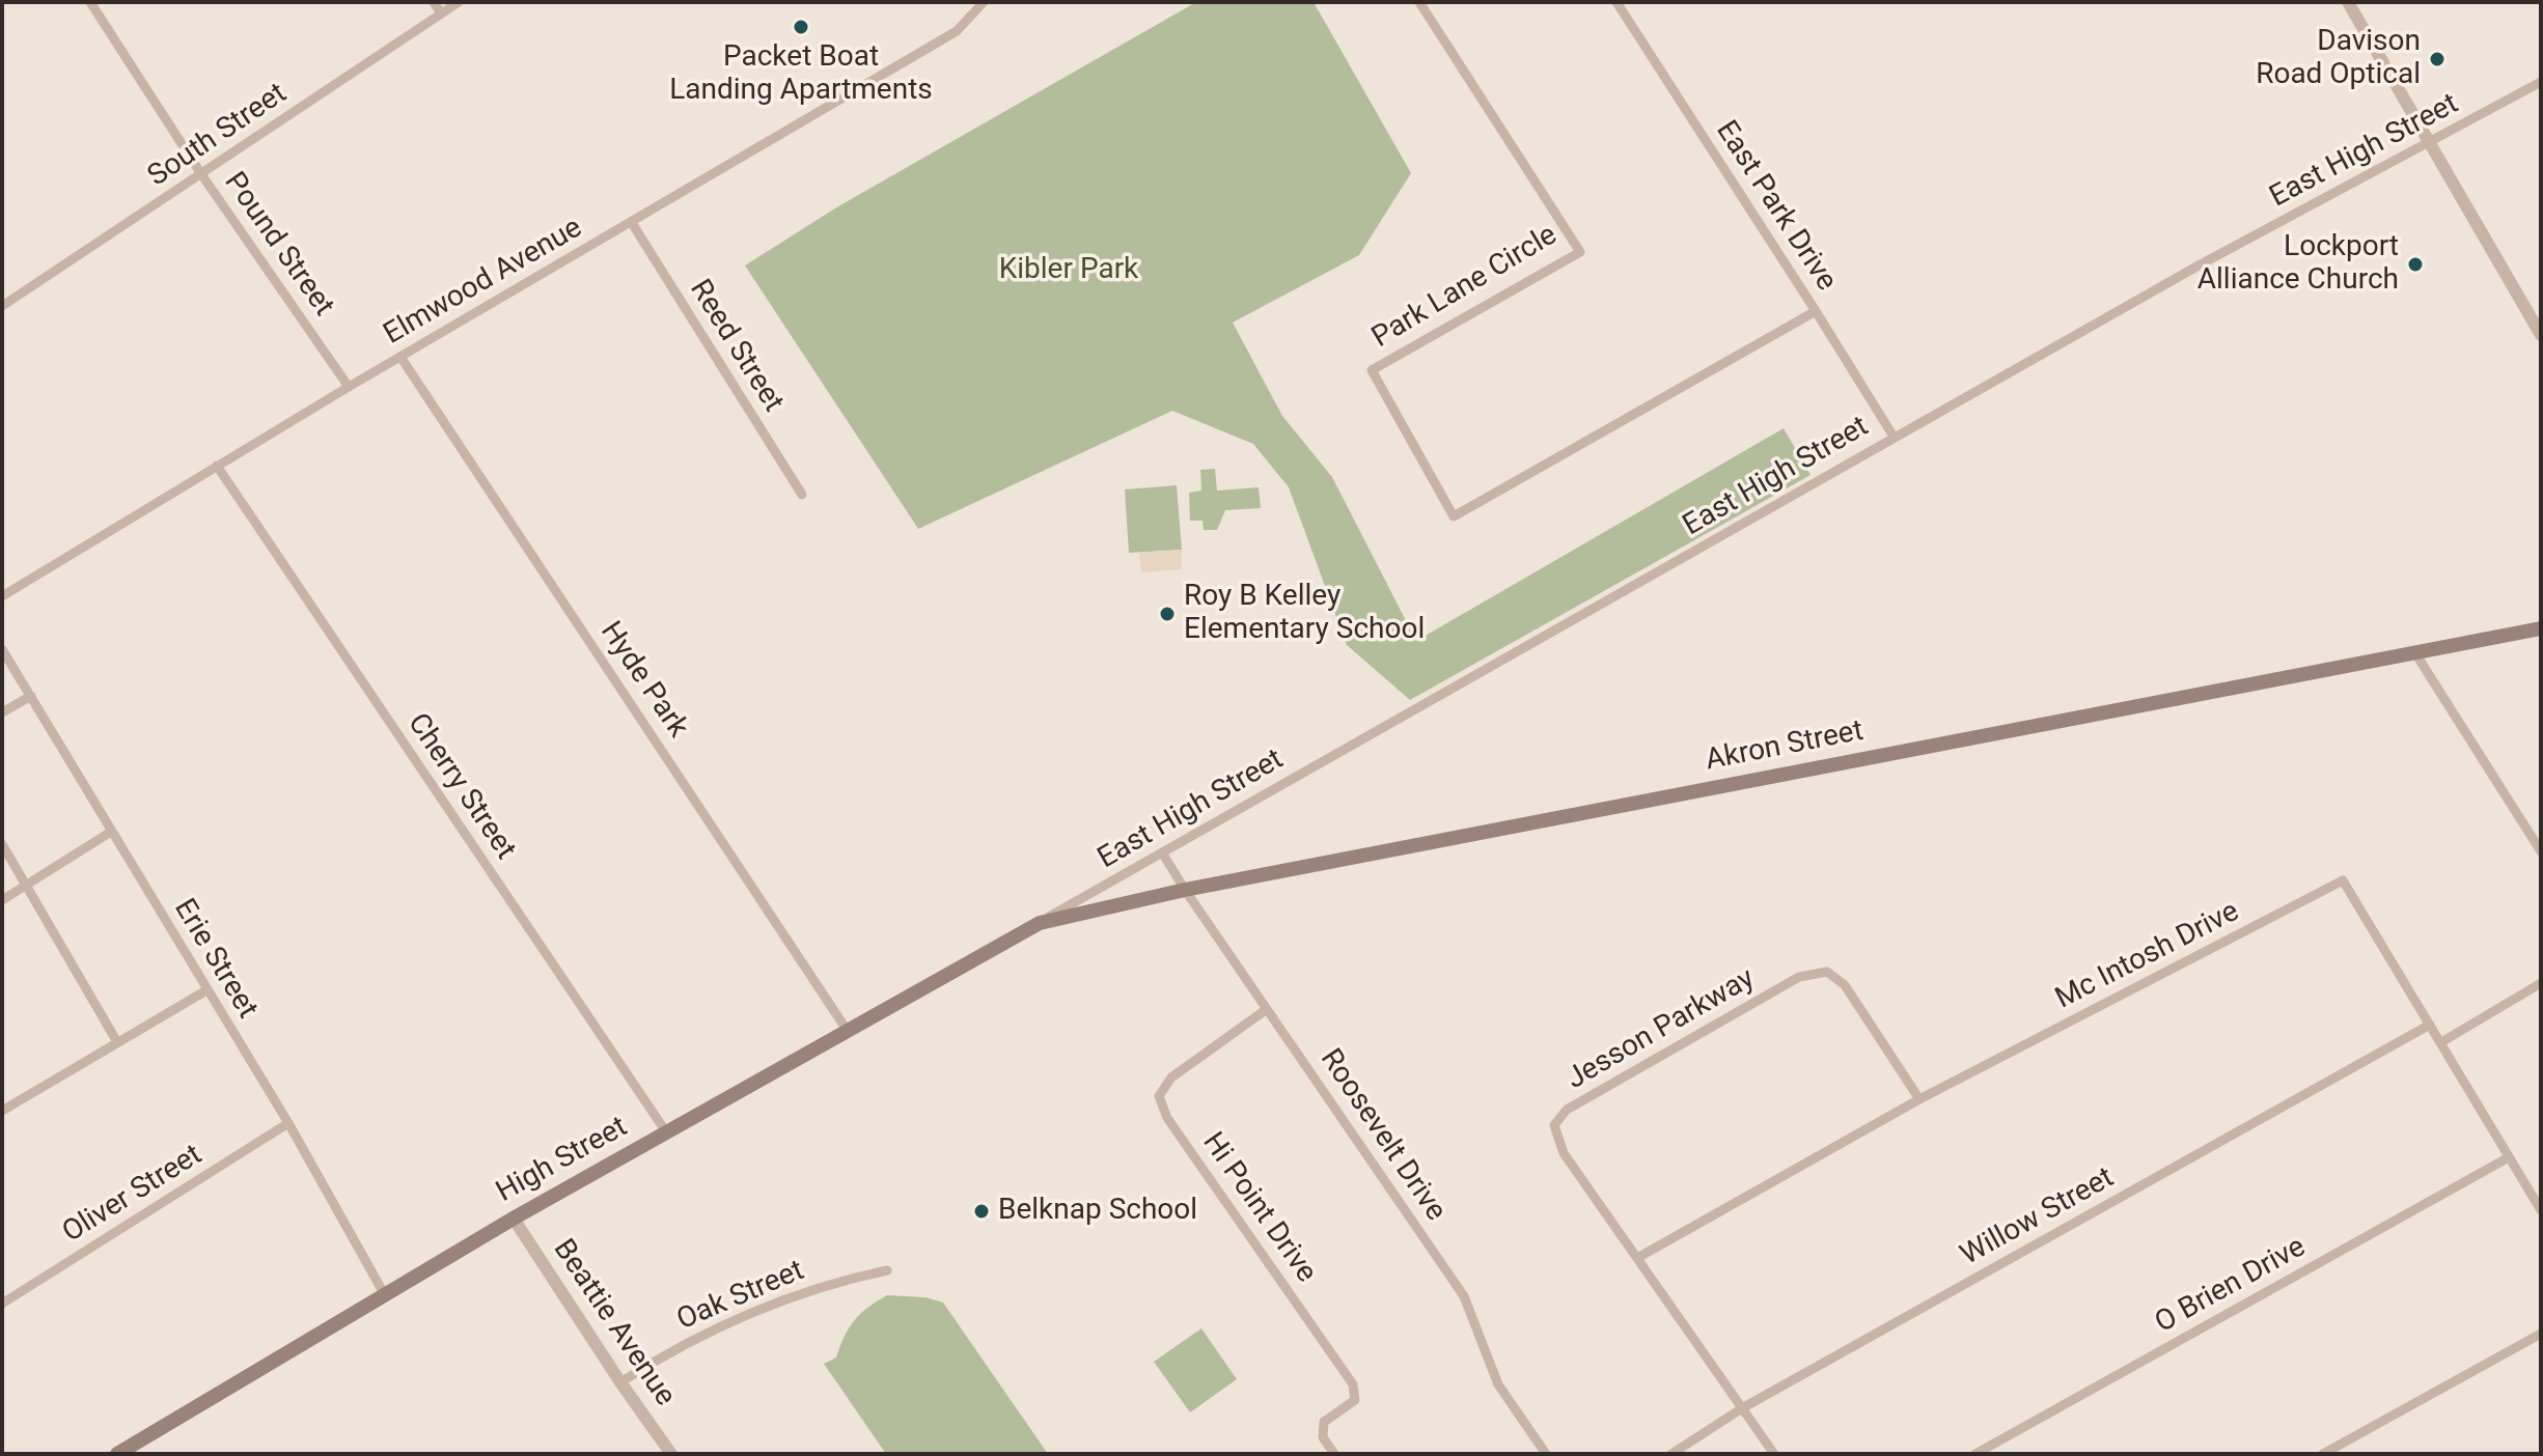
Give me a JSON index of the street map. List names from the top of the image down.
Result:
{
  "streets": {
    "main road": ["Akron Street", "High Street"],
    "street": [
      "South Street",
      "East High Street",
      "East Park Drive",
      "Pound Street",
      "Elmwood Avenue",
      "Park Lane Circle",
      "Reed Street",
      "Hyde Park",
      "Cherry Street",
      "Mc Intosh Drive",
      "Erie Street",
      "Jesson Parkway",
      "Roosevelt Drive",
      "Oliver Street",
      "Hi Point Drive",
      "Willow Street",
      "O Brien Drive",
      "Oak Street",
      "Beattie Avenue"
    ]
  },
  "crossings": [
    ["South Street", "Pound Street"],
    ["East High Street", "East Park Drive"],
    ["East High Street", "Akron Street"],
    ["East High Street", "Roosevelt Drive"],
    ["East High Street", "High Street"],
    ["East Park Drive", "Park Lane Circle"],
    ["Pound Street", "Elmwood Avenue"],
    ["Elmwood Avenue", "Reed Street"],
    ["Elmwood Avenue", "Hyde Park"],
    ["Elmwood Avenue", "Cherry Street"],
    ["Hyde Park", "High Street"],
    ["Akron Street", "Roosevelt Drive"],
    ["Akron Street", "High Street"],
    ["Cherry Street", "High Street"],
    ["Mc Intosh Drive", "Jesson Parkway"],
    ["Mc Intosh Drive", "Willow Street"],
    ["Mc Intosh Drive", "O Brien Drive"],
    ["Erie Street", "High Street"],
    ["Erie Street", "Oliver Street"],
    ["Jesson Parkway", "Willow Street"],
    ["Roosevelt Drive", "Hi Point Drive"],
    ["High Street", "Beattie Avenue"],
    ["Oak Street", "Beattie Avenue"]
  ],
  "parks": ["Kibler Park"],
  "places": [
    "Packet Boat Landing Apartments",
    "Davison Road Optical",
    "Lockport Alliance Church",
    "Roy B Kelley Elementary School",
    "Belknap School"
  ]
}
